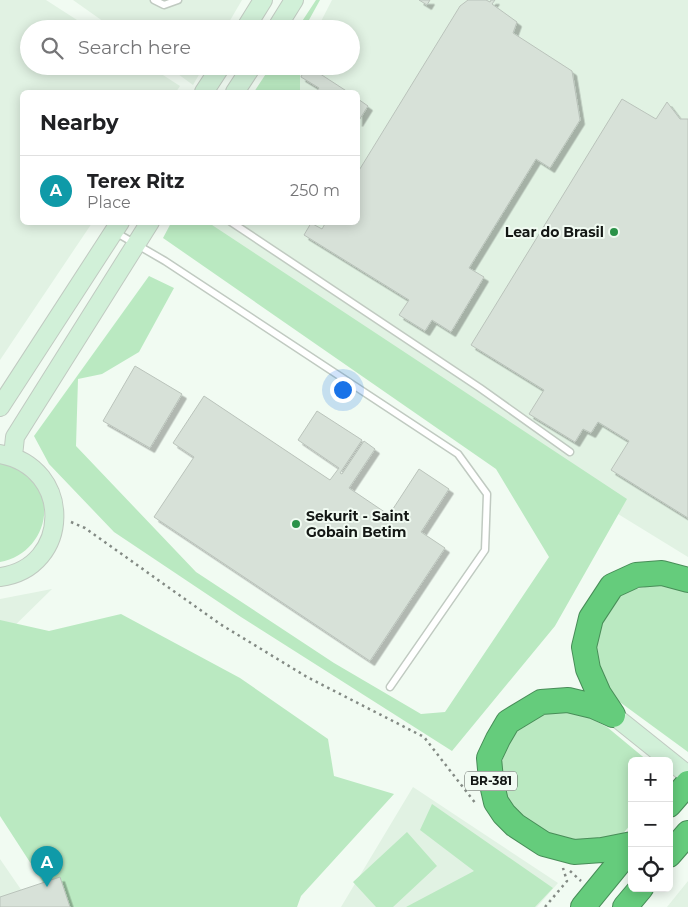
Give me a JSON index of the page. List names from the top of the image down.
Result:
{
  "streets": {
    "highway": ["BR-381"]
  },
  "places": ["Lear do Brasil", "Sekurit - Saint Gobain Betim"],
  "page": {
    "search": "Search here",
    "heading": "Nearby",
    "list": [
      {
        "mark": "A",
        "name": "Terex Ritz",
        "note": "Place",
        "value": "250 m"
      }
    ],
    "map_buttons": ["+", "−"],
    "pins": "A"
  }
}
